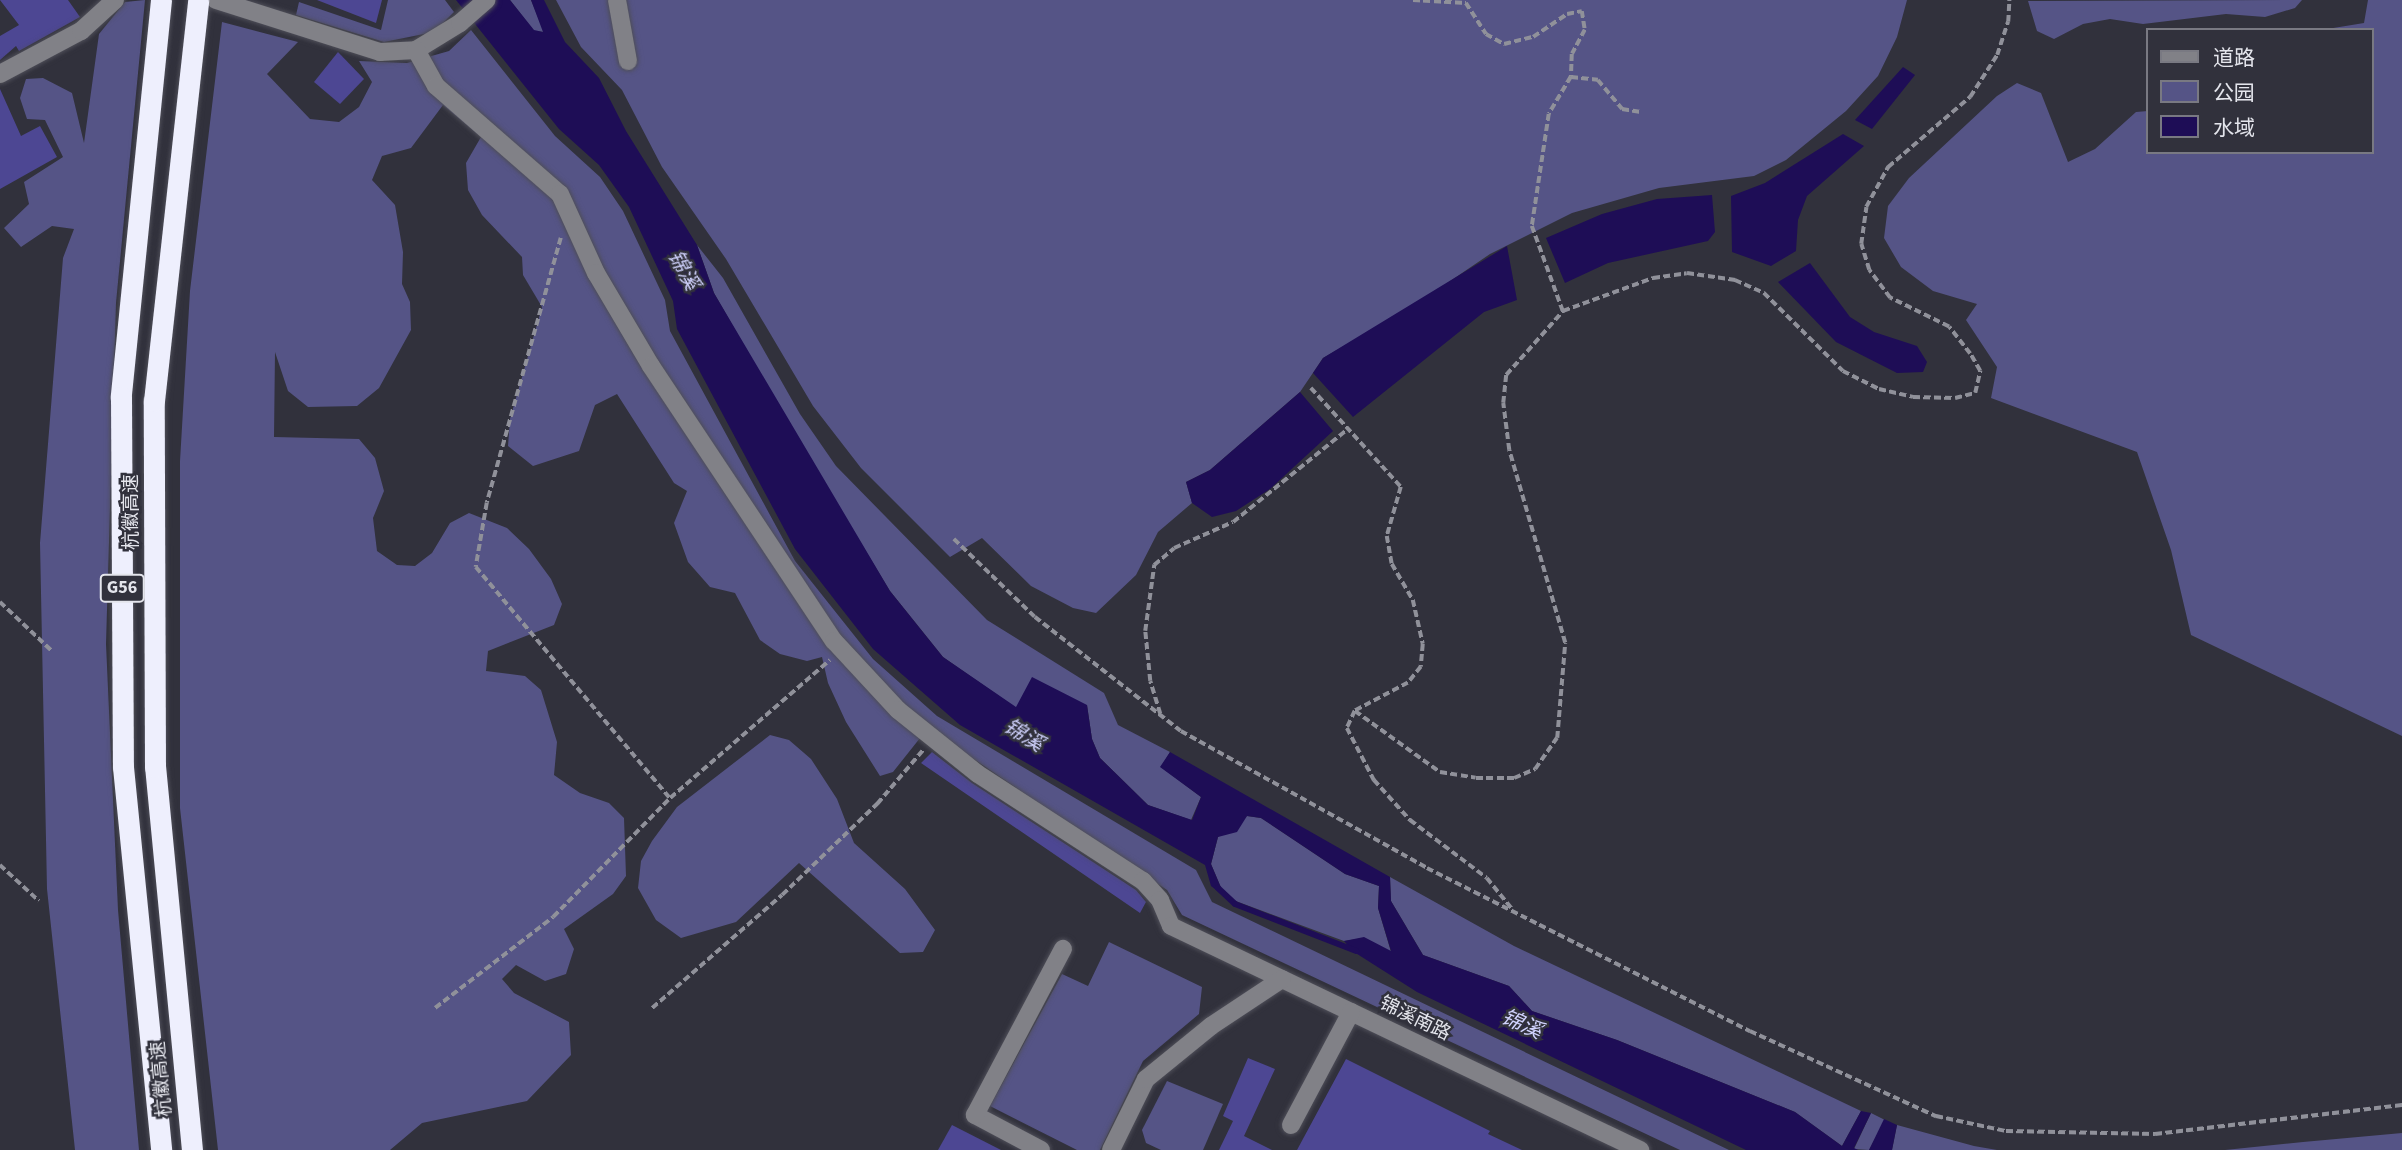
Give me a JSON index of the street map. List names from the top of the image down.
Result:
{
  "streets": {
    "highway": ["杭徽高速", "G56"],
    "street": ["锦溪南路"]
  },
  "water": ["锦溪"],
  "legend": ["道路", "公园", "水域"]
}
